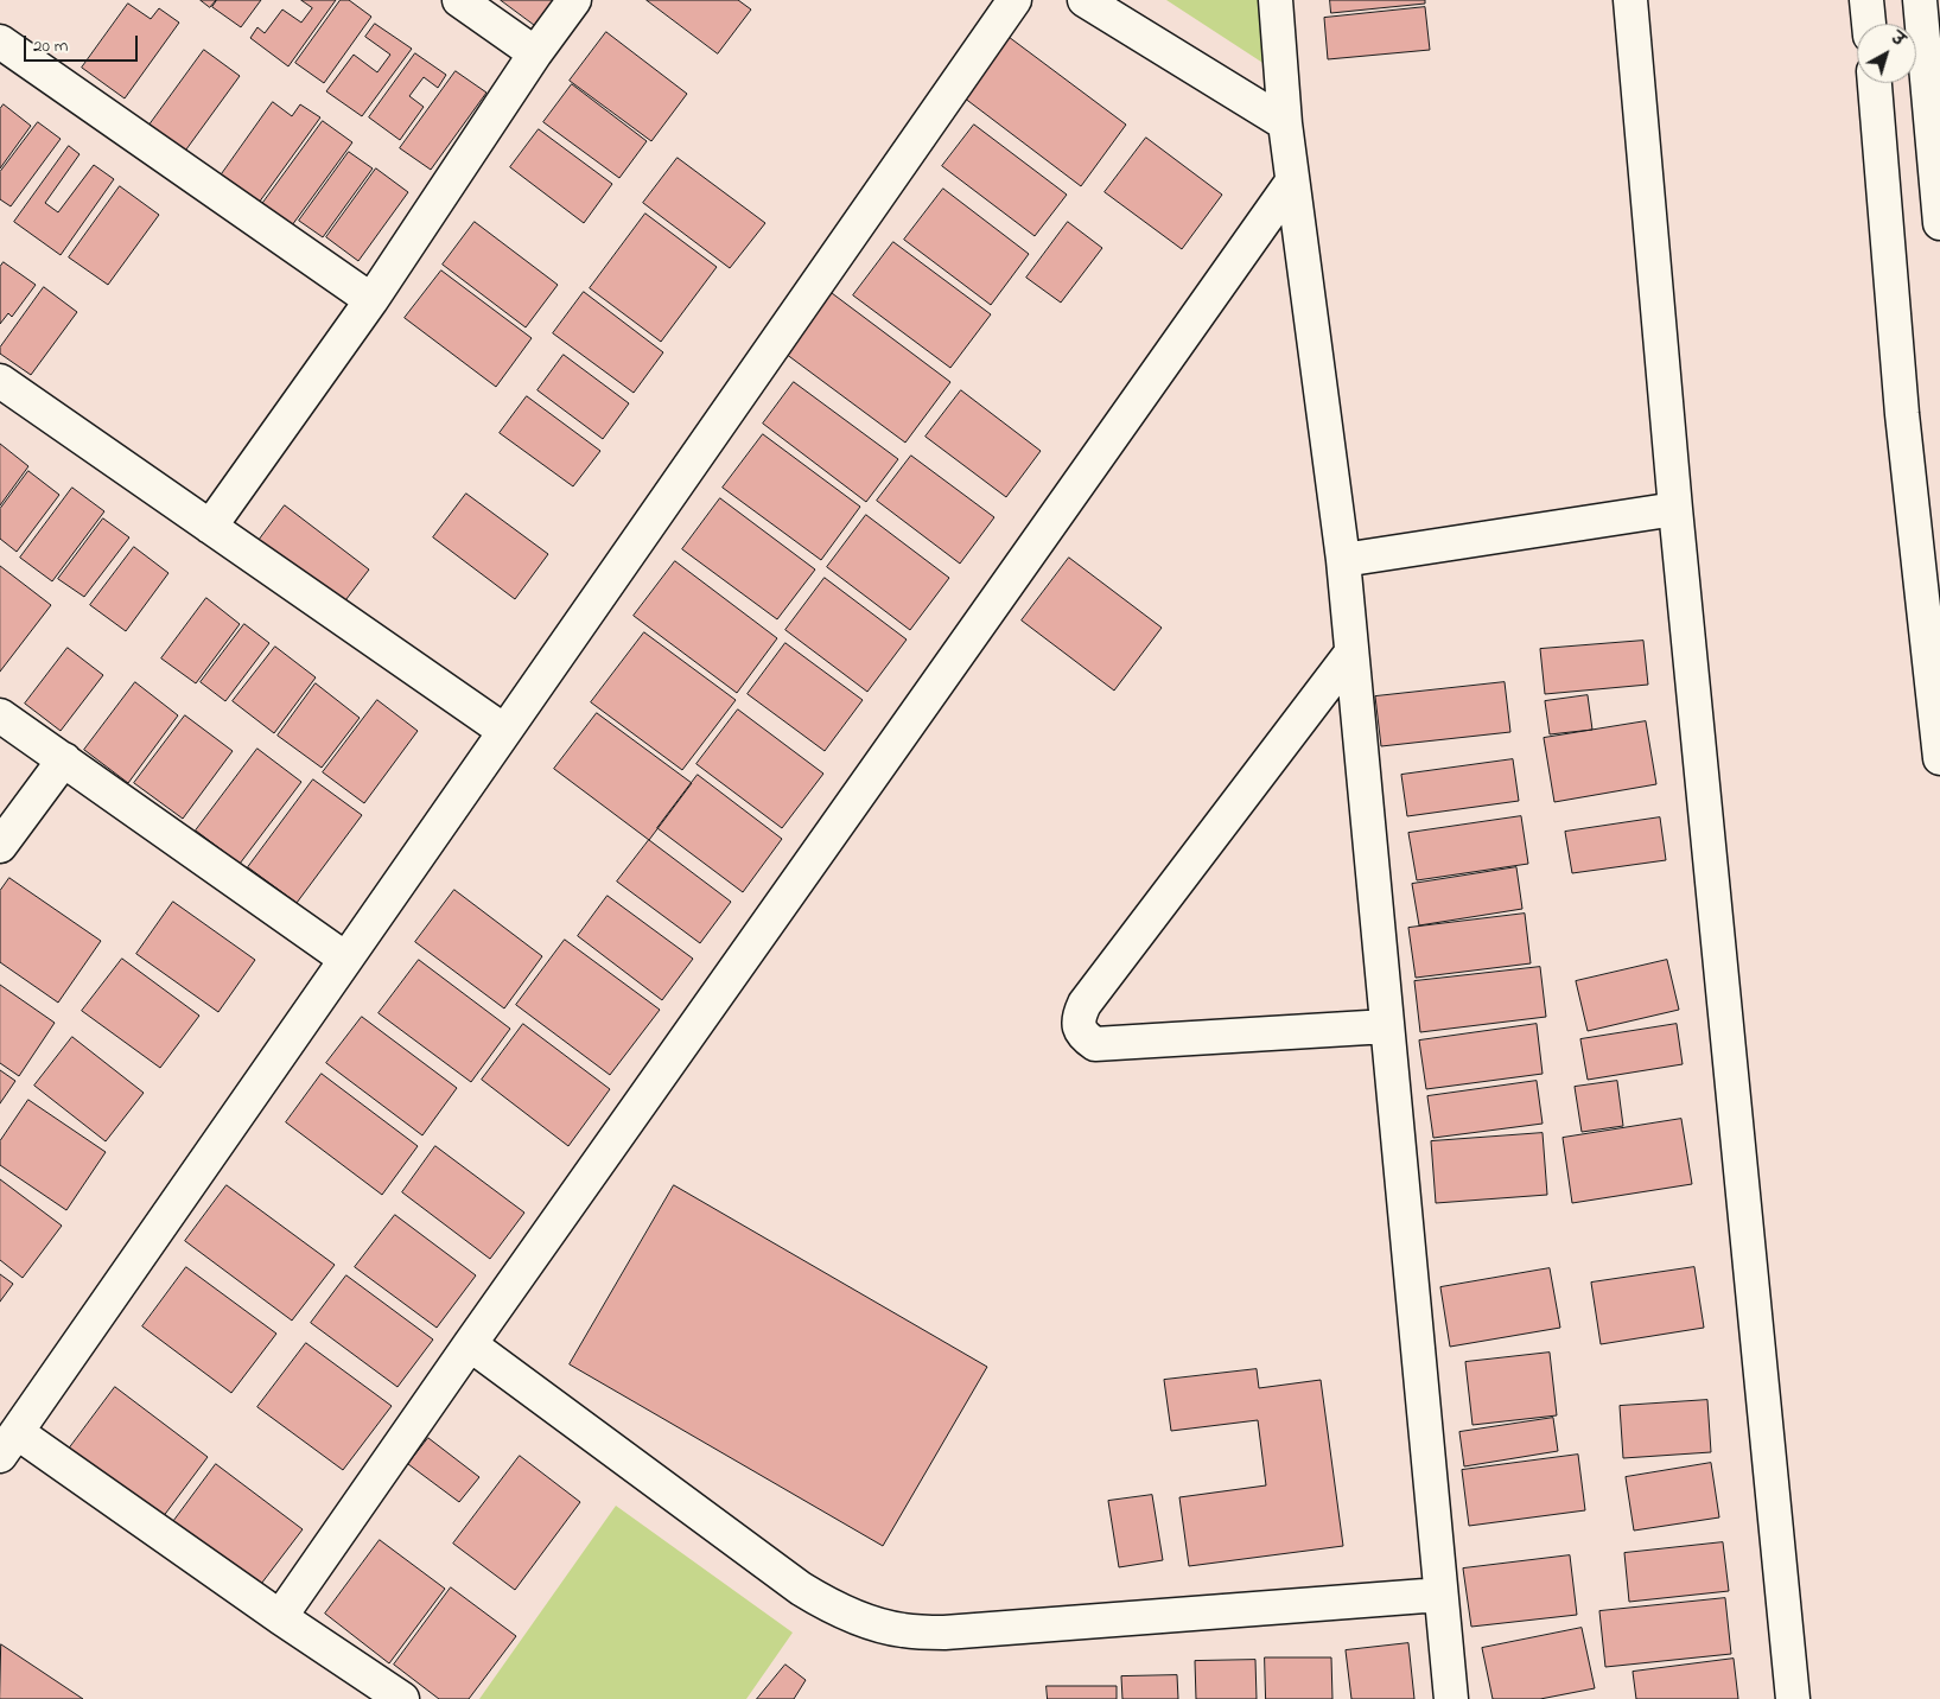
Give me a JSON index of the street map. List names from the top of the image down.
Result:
{
  "scale_bar": "20 m",
  "north": "top right"
}
